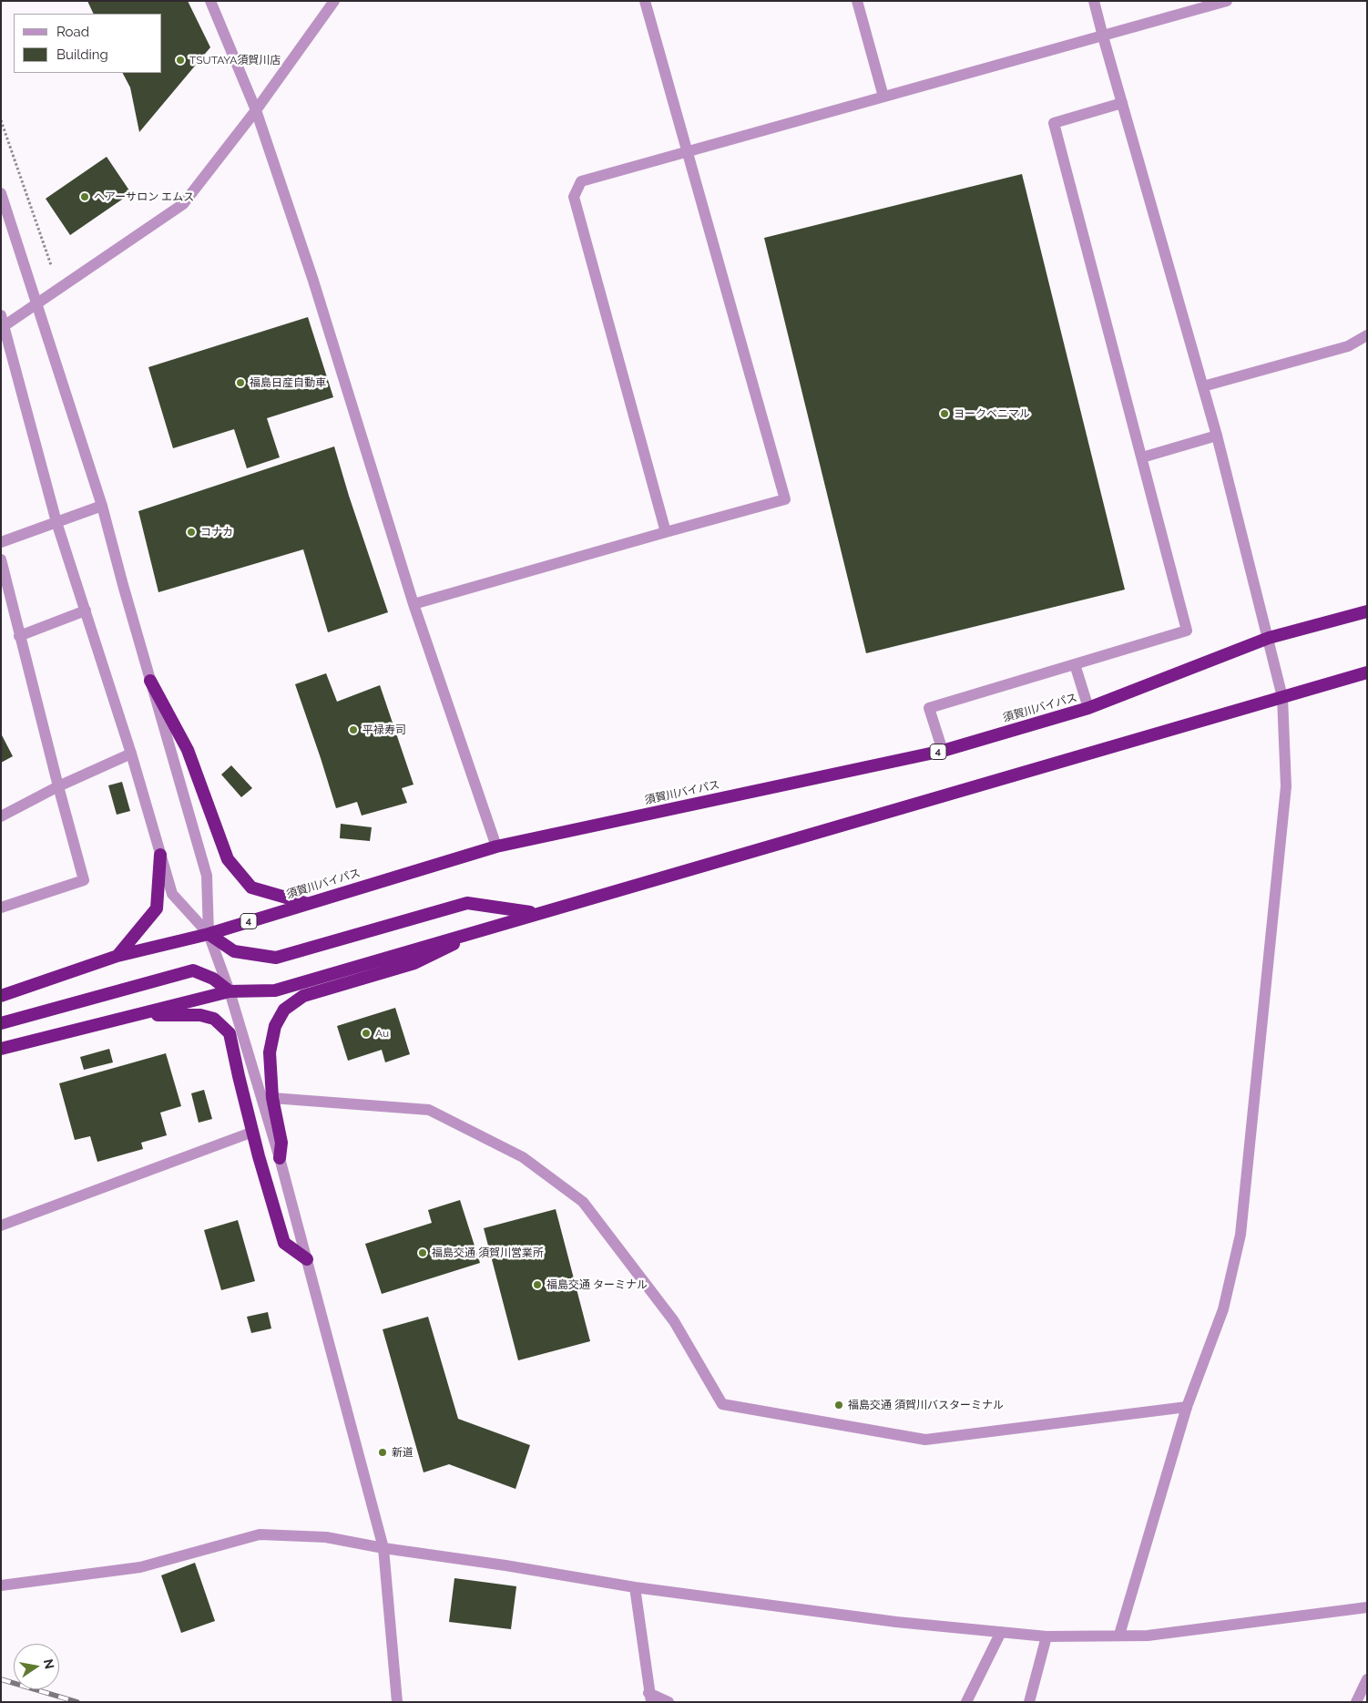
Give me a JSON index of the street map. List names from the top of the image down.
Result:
{
  "streets": {
    "highway": ["須賀川バイパス", "4"]
  },
  "places": [
    "TSUTAYA須賀川店",
    "ヘアーサロン エムス",
    "福島日産自動車",
    "ヨークベニマル",
    "コナカ",
    "平禄寿司",
    "Au",
    "福島交通 須賀川営業所",
    "福島交通 ターミナル",
    "福島交通 須賀川バスターミナル",
    "新道"
  ],
  "legend": ["Road", "Building"],
  "north": "right"
}
